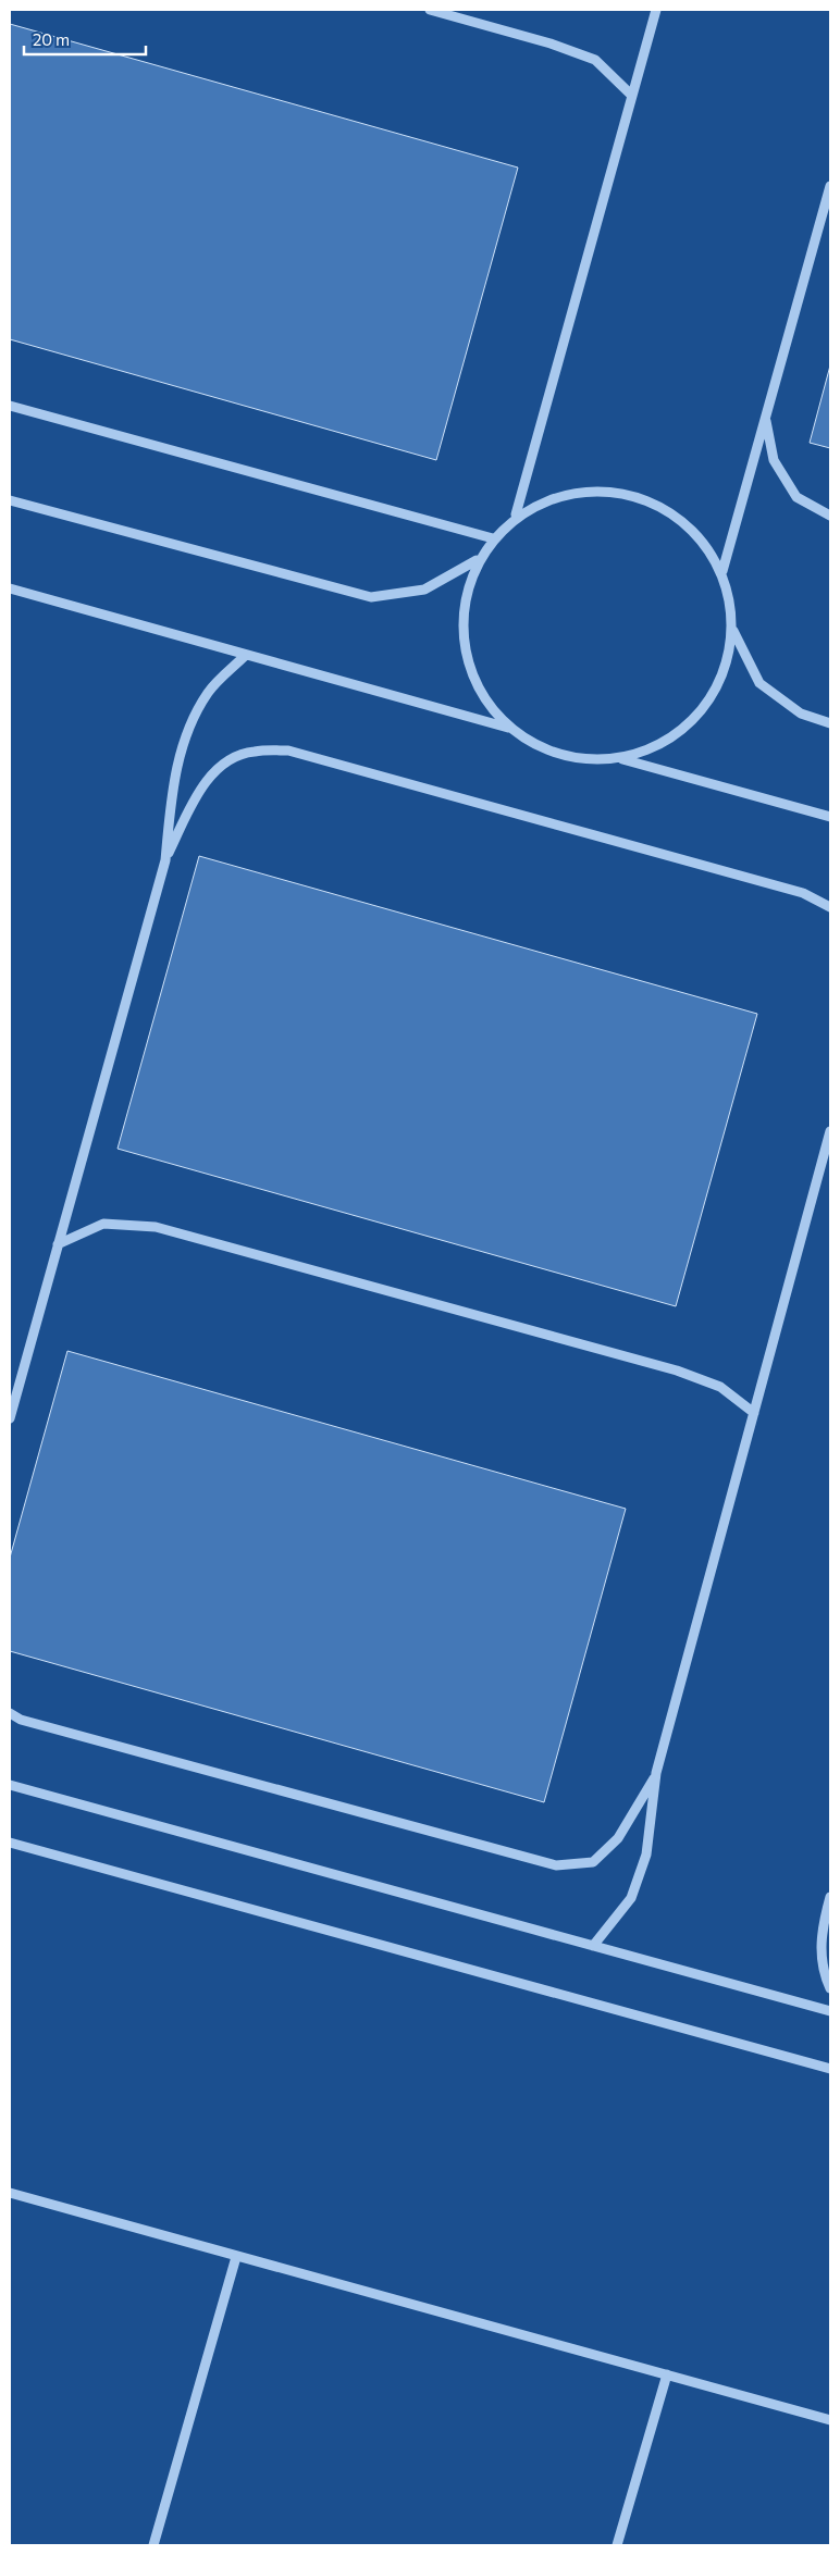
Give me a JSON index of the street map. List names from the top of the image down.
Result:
{
  "scale_bar": "20 m"
}
